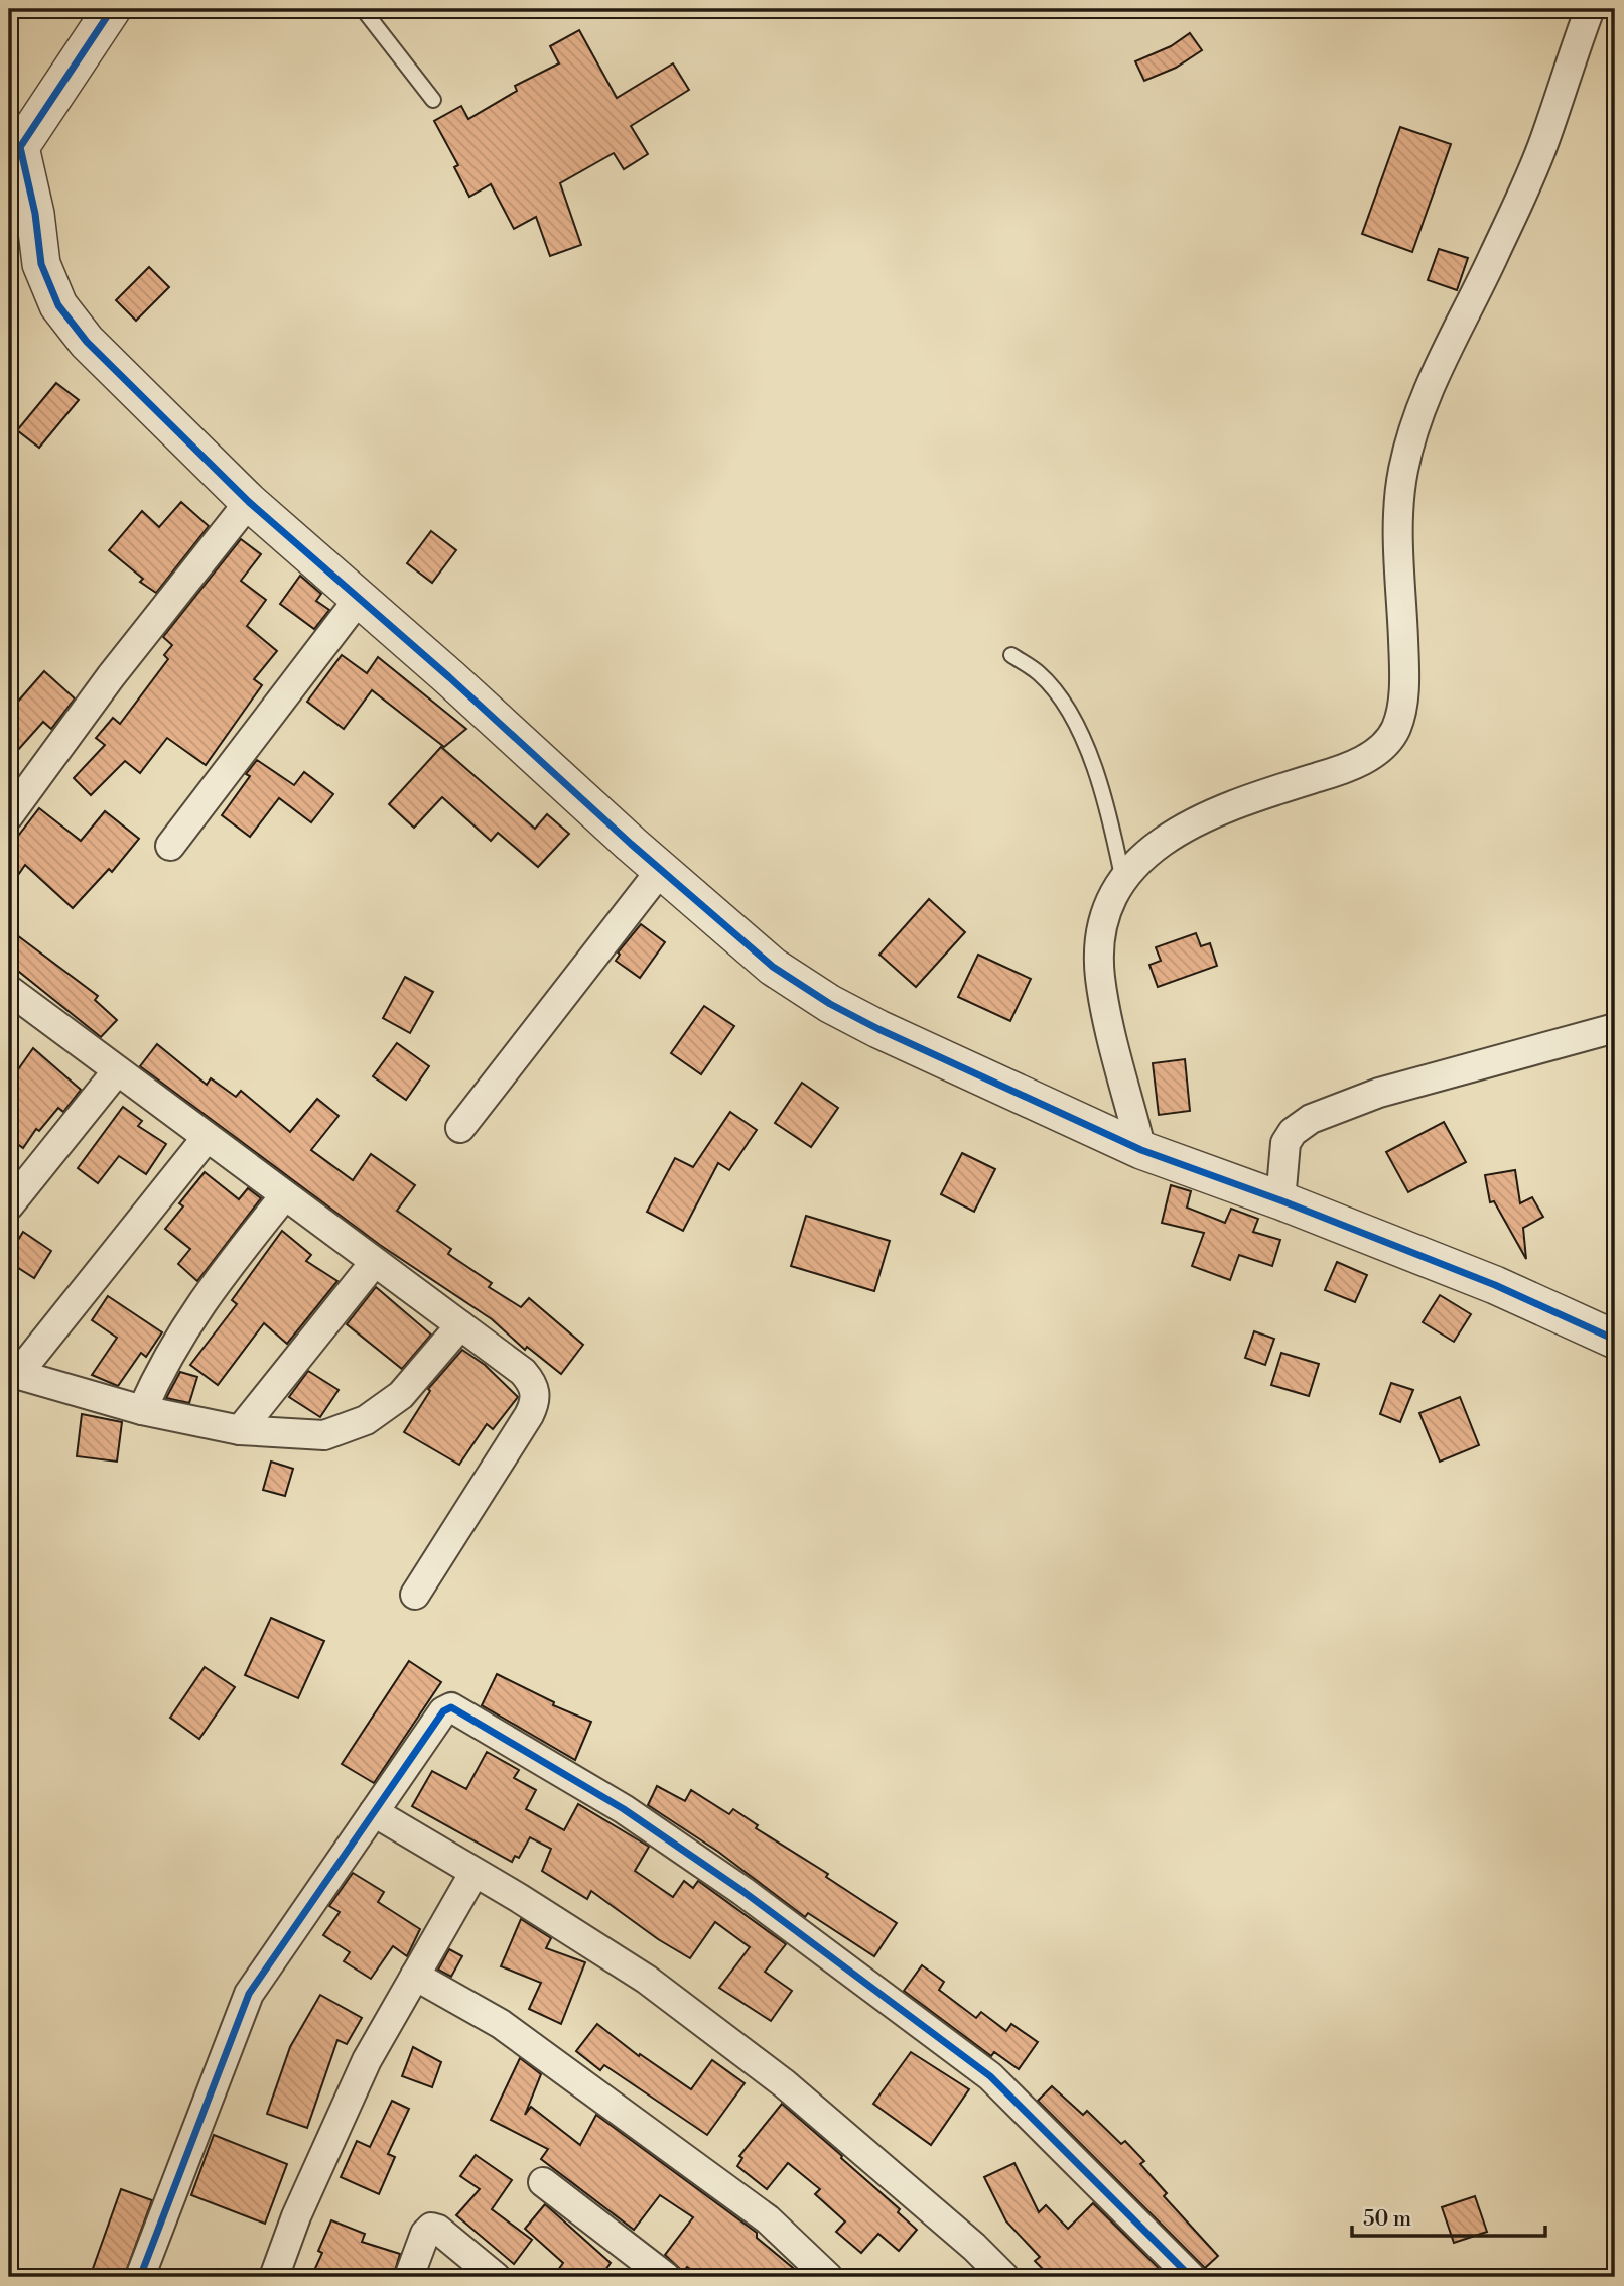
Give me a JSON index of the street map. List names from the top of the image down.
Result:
{
  "scale_bar": "50 m"
}
